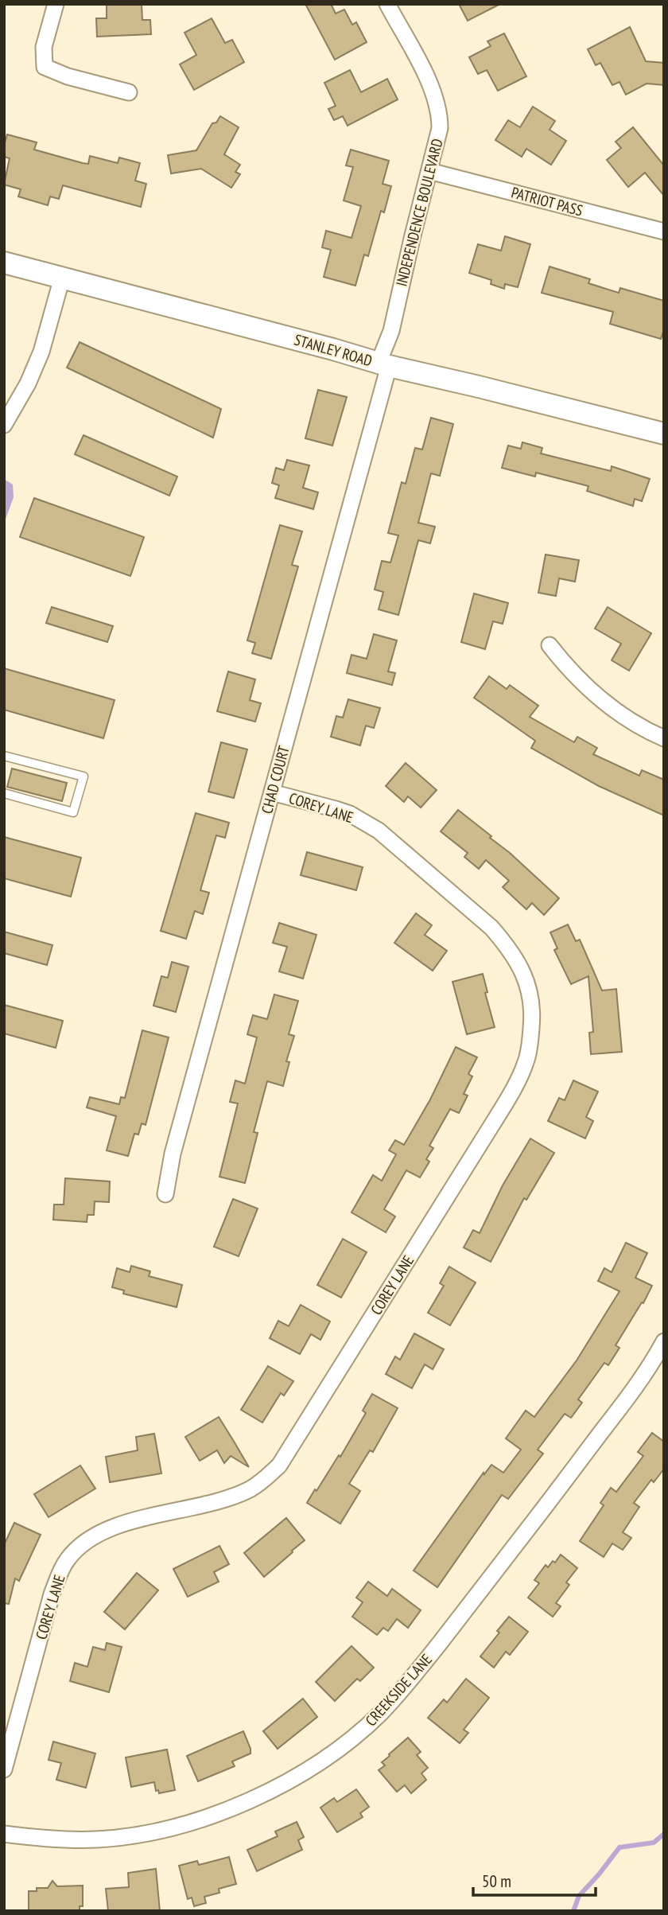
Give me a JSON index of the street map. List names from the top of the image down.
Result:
{
  "streets": {
    "street": [
      "PATRIOT PASS",
      "INDEPENDENCE BOULEVARD",
      "STANLEY ROAD",
      "CHAD COURT",
      "COREY LANE",
      "CREEKSIDE LANE"
    ]
  },
  "crossings": [
    ["PATRIOT PASS", "INDEPENDENCE BOULEVARD"],
    ["INDEPENDENCE BOULEVARD", "STANLEY ROAD"],
    ["INDEPENDENCE BOULEVARD", "CHAD COURT"],
    ["STANLEY ROAD", "CHAD COURT"],
    ["CHAD COURT", "COREY LANE"]
  ],
  "scale_bar": "50 m"
}
